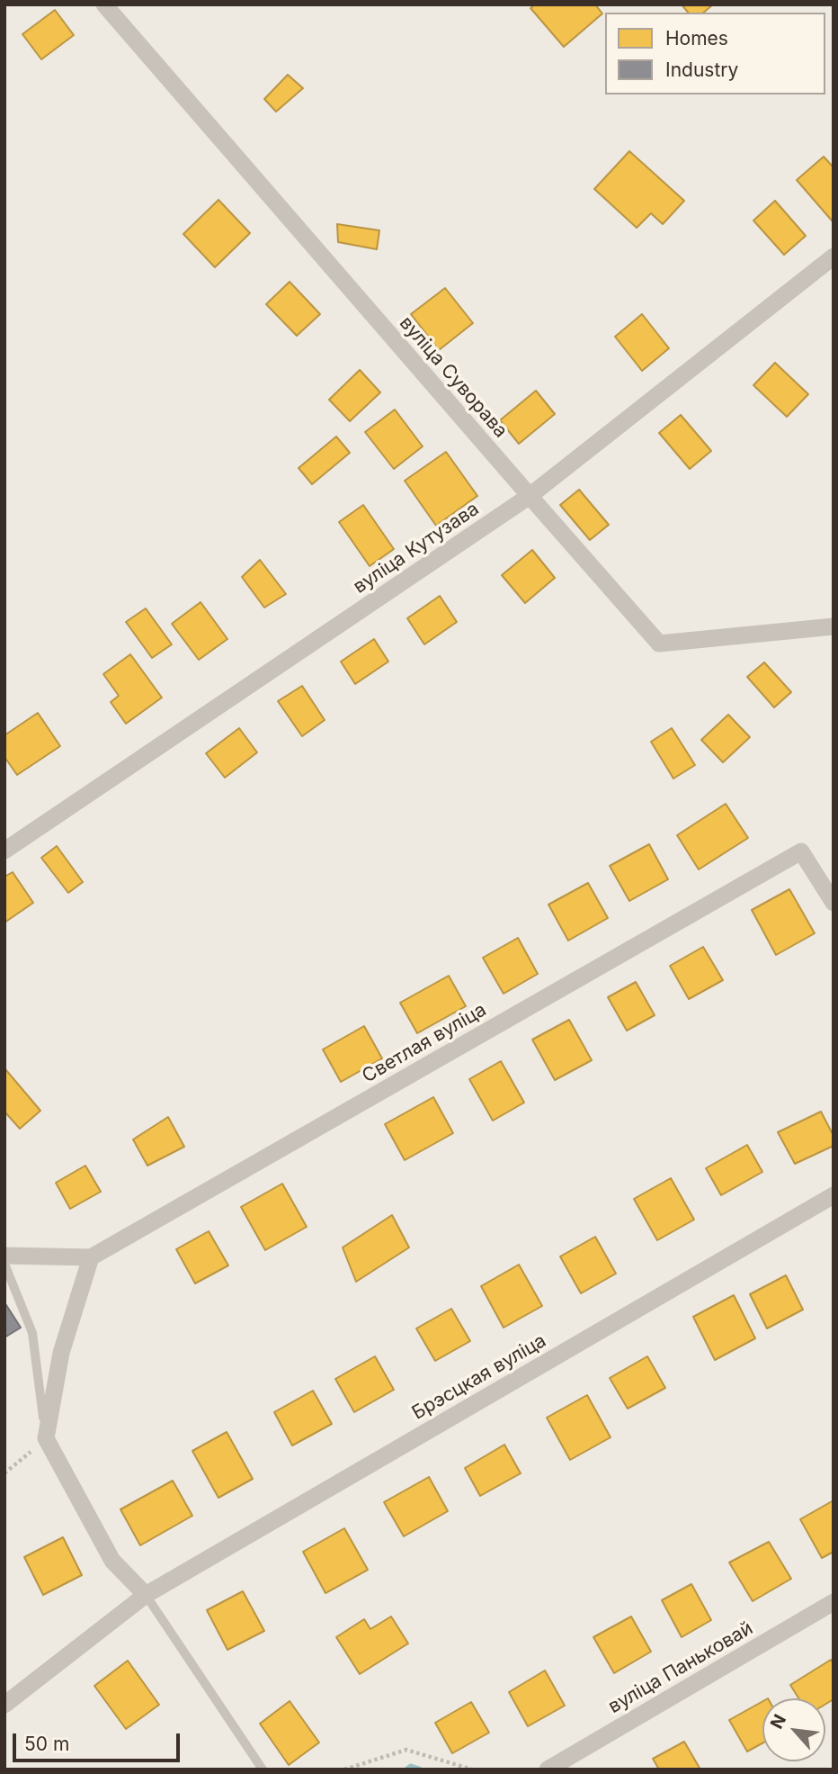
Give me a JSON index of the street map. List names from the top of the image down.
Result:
{
  "streets": {
    "street": [
      "вуліца Суворава",
      "вуліца Кутузава",
      "Светлая вуліца",
      "Брэсцкая вуліца",
      "вуліца Паньковай"
    ]
  },
  "crossings": [
    ["вуліца Суворава", "вуліца Кутузава"]
  ],
  "legend": ["Homes", "Industry"],
  "scale_bar": "50 m",
  "north": "top left"
}
